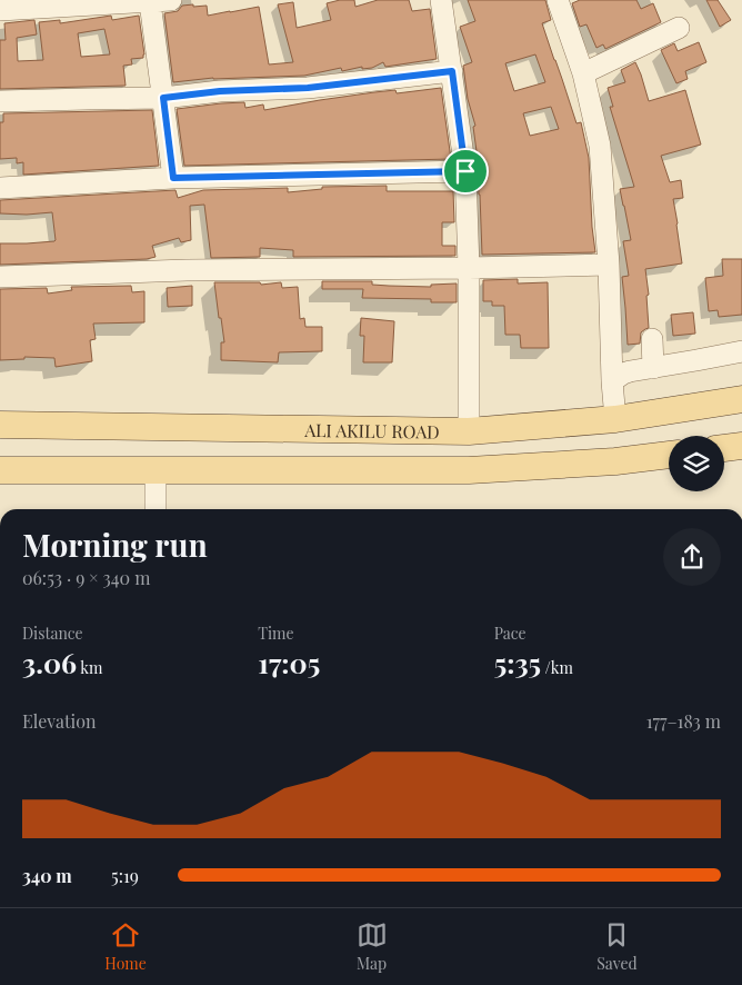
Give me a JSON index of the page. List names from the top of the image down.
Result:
{
  "streets": {
    "main road": ["ALI AKILU ROAD"]
  },
  "page": {
    "heading": ["Morning run", "06:53 · 9 × 340 m"],
    "stats": [
      ["Distance", "3.06 km"],
      ["Time", "17:05"],
      ["Pace", "5:35 /km"]
    ],
    "chart": ["Elevation", "177–183 m"],
    "list": [
      {
        "name": "340 m",
        "note": "5:19"
      }
    ],
    "tabs": ["Home", "Map", "Saved"]
  }
}
